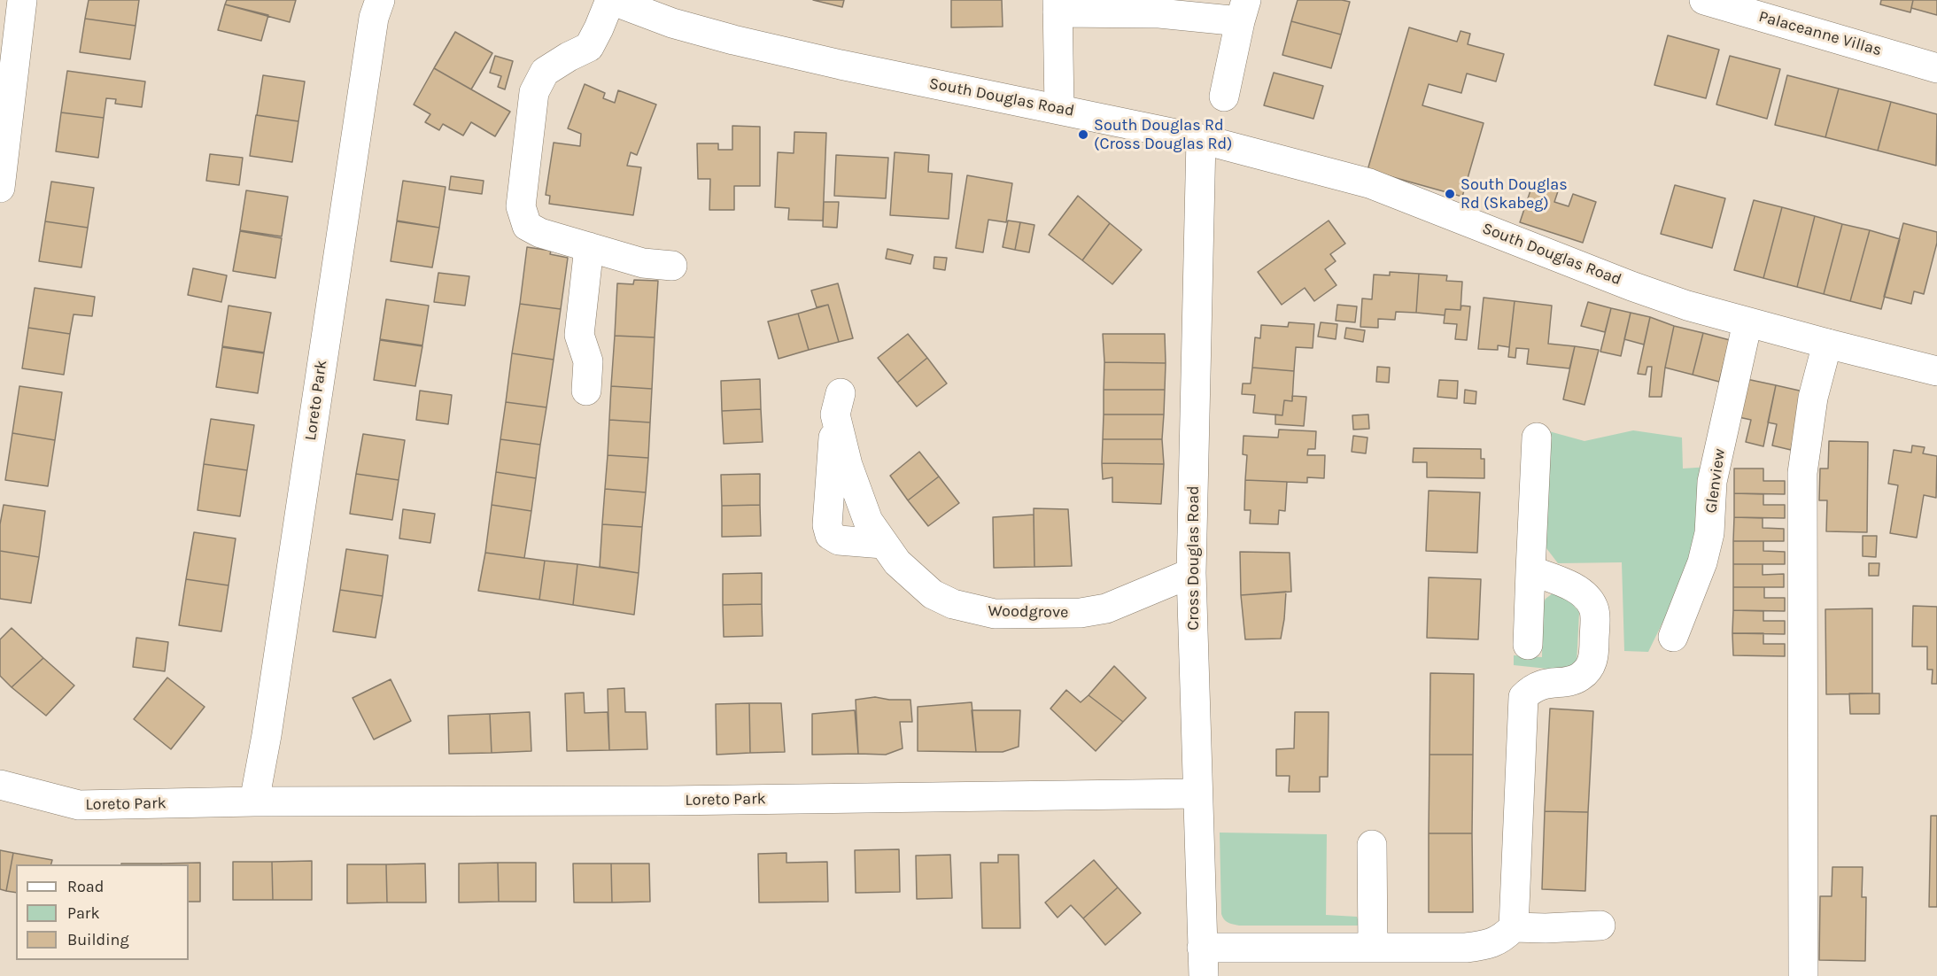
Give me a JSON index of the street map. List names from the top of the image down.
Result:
{
  "streets": {
    "street": [
      "Palaceanne Villas",
      "South Douglas Road",
      "Loreto Park",
      "Glenview",
      "Cross Douglas Road",
      "Woodgrove"
    ]
  },
  "crossings": [
    ["South Douglas Road", "Glenview"],
    ["South Douglas Road", "Cross Douglas Road"],
    ["Loreto Park", "Cross Douglas Road"],
    ["Cross Douglas Road", "Woodgrove"]
  ],
  "places": ["South Douglas Rd (Cross Douglas Rd)", "South Douglas Rd (Skabeg)"],
  "legend": ["Road", "Park", "Building"]
}
